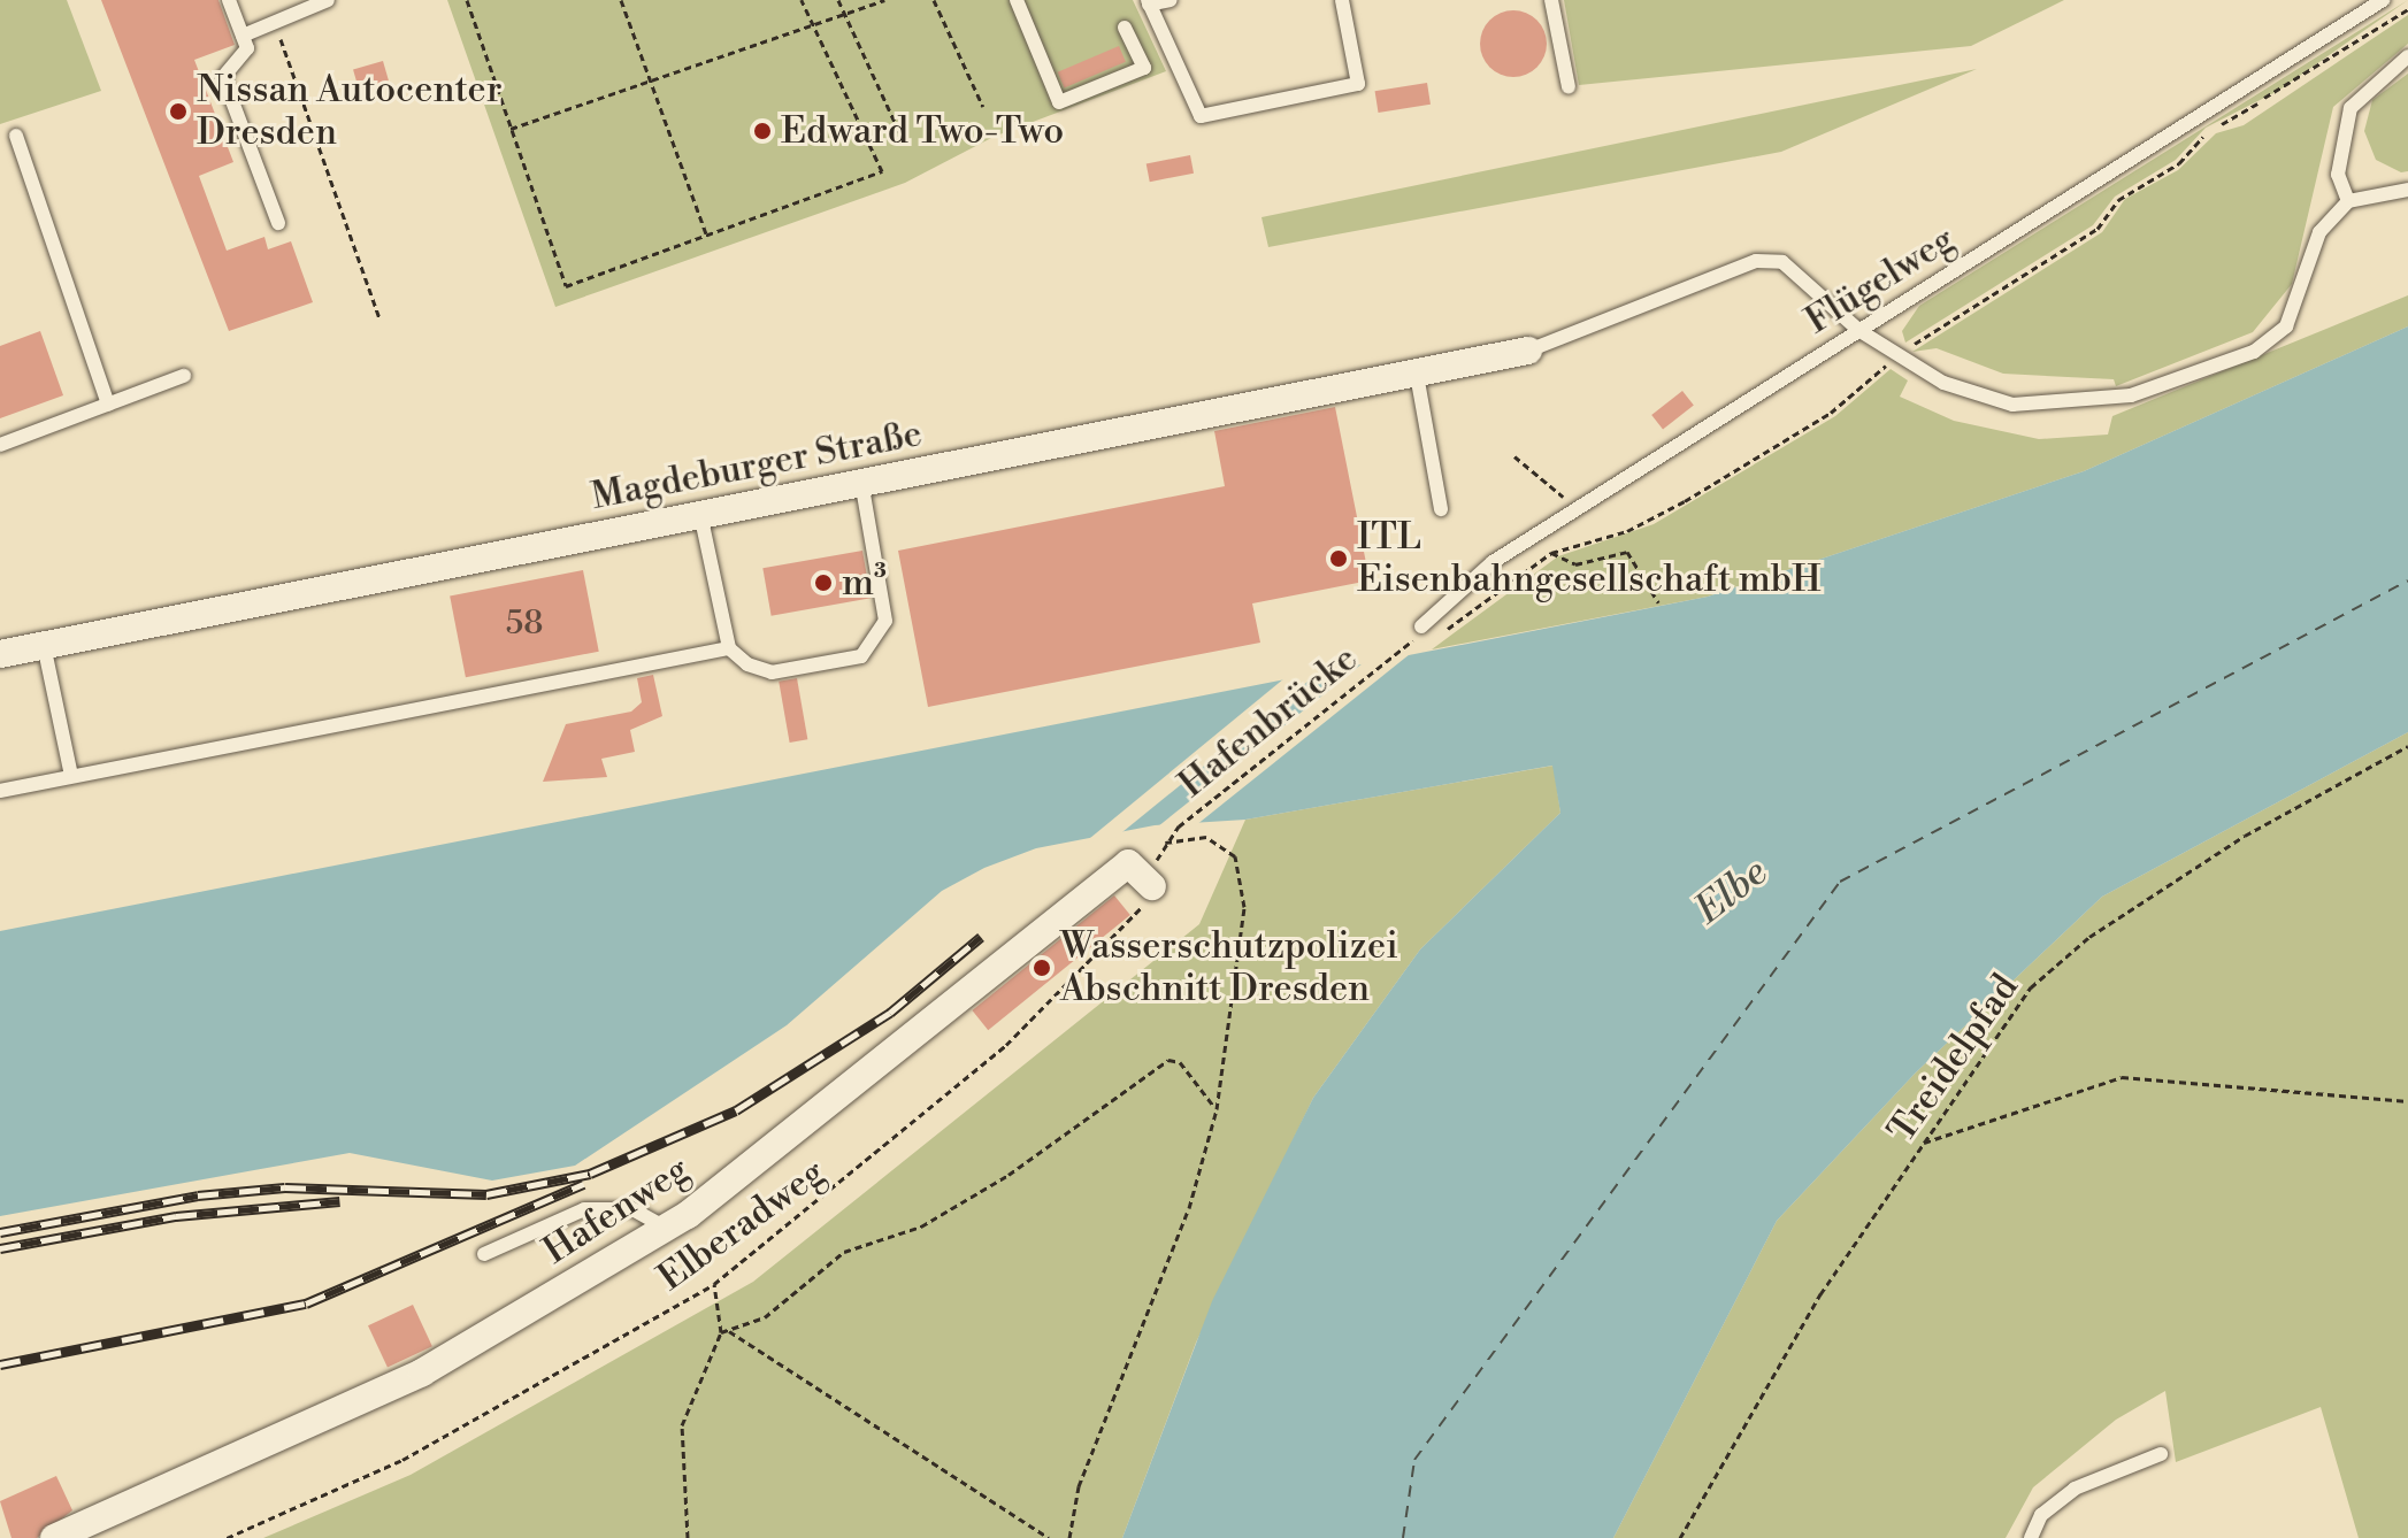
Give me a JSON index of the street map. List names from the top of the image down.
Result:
{
  "streets": {
    "street": ["Magdeburger Straße", "Hafenweg"],
    "lane": ["Flügelweg"],
    "path": ["Hafenbrücke", "Treidelpfad", "Elberadweg"]
  },
  "crossings": [
    ["Hafenbrücke", "Elberadweg"],
    ["Hafenweg", "Elberadweg"]
  ],
  "water": ["Elbe"],
  "places": [
    "Nissan Autocenter Dresden",
    "Edward Two-Two",
    "ITL Eisenbahngesellschaft mbH",
    "m³",
    "Wasserschutzpolizei Abschnitt Dresden"
  ],
  "house_numbers": ["58"]
}
